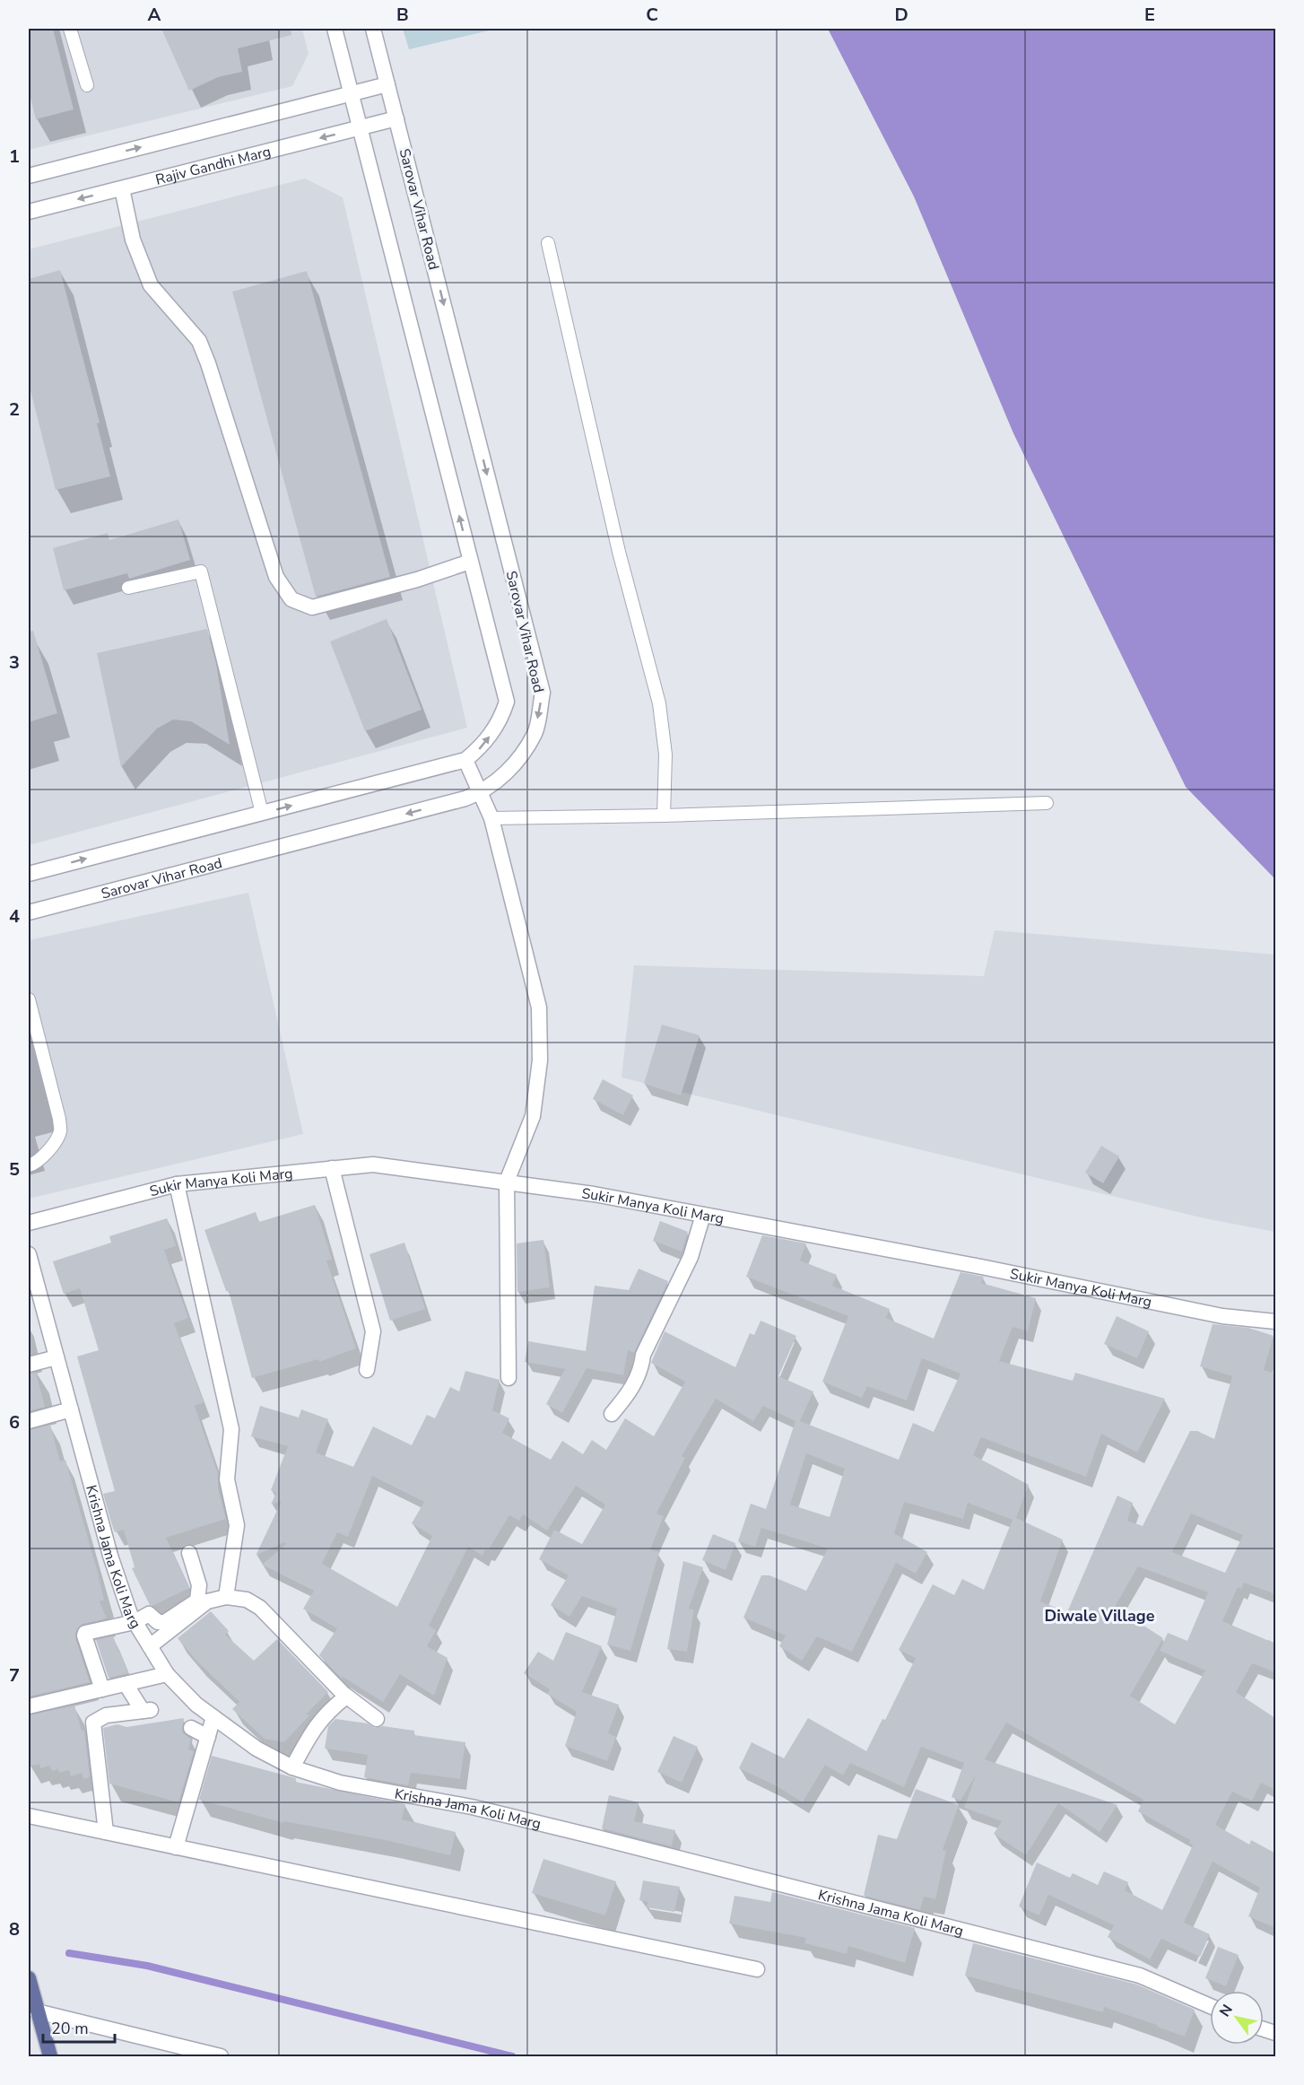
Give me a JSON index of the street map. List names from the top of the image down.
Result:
{
  "streets": {
    "street": [
      "Rajiv Gandhi Marg",
      "Sarovar Vihar Road",
      "Sukir Manya Koli Marg",
      "Krishna Jama Koli Marg"
    ]
  },
  "crossings": [
    ["Rajiv Gandhi Marg", "Sarovar Vihar Road"]
  ],
  "districts": ["Diwale Village"],
  "scale_bar": "20 m",
  "north": "top left",
  "grid": {
    "columns": [
      "A",
      "B",
      "C",
      "D",
      "E"
    ],
    "rows": [
      "1",
      "2",
      "3",
      "4",
      "5",
      "6",
      "7",
      "8"
    ]
  }
}
